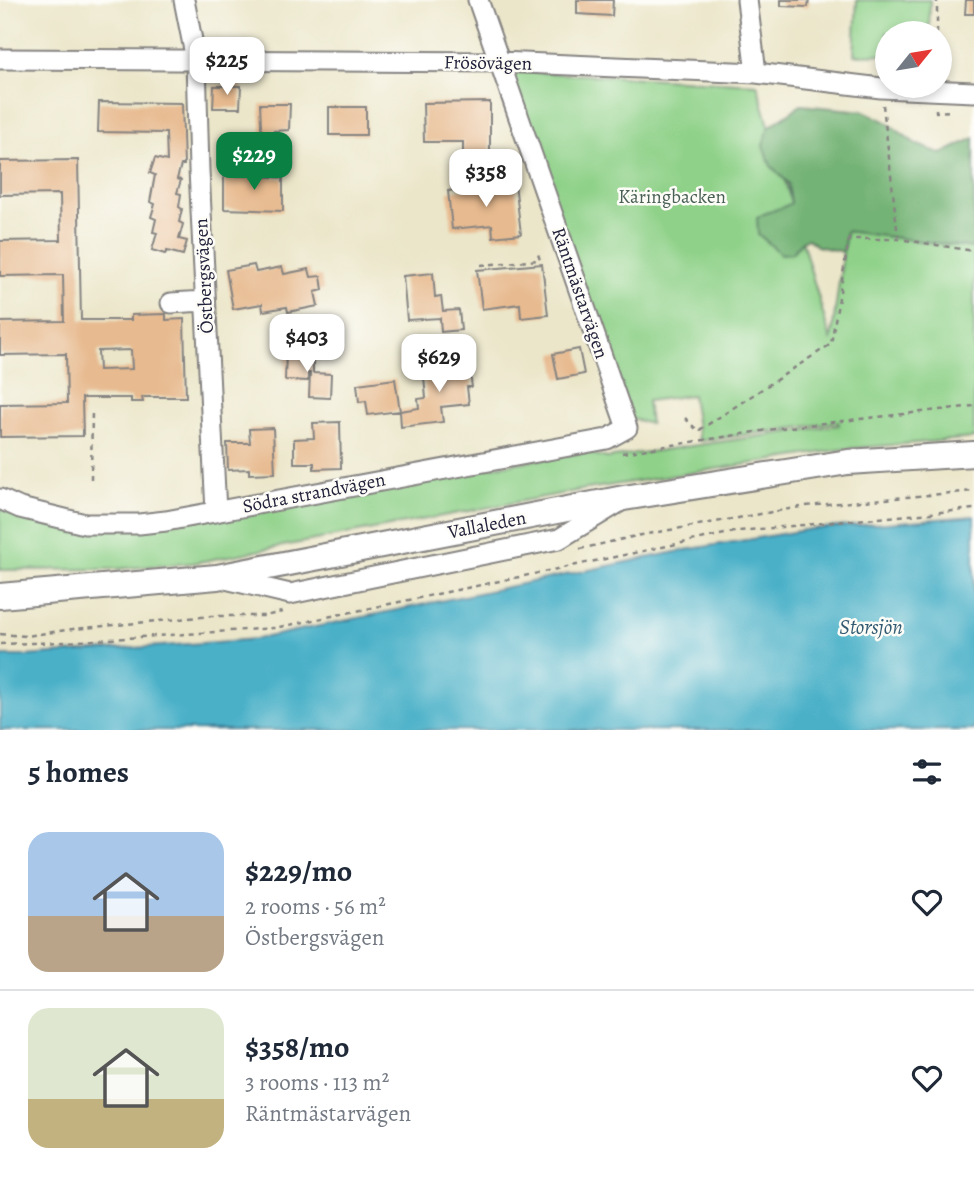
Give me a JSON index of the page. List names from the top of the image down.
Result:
{
  "streets": {
    "main road": ["Vallaleden"],
    "street": [
      "Frösövägen",
      "Östbergsvägen",
      "Räntmästarvägen",
      "Södra strandvägen"
    ]
  },
  "crossings": [
    ["Frösövägen", "Östbergsvägen"],
    ["Frösövägen", "Räntmästarvägen"],
    ["Östbergsvägen", "Södra strandvägen"],
    ["Räntmästarvägen", "Södra strandvägen"]
  ],
  "water": ["Storsjön"],
  "parks": ["Käringbacken"],
  "north": "top right",
  "page": {
    "price": [
      "$225",
      "$229",
      "$358",
      "$403",
      "$629"
    ],
    "heading": "5 homes",
    "list": [
      {
        "name": "$229/mo",
        "note": "2 rooms · 56 m² · Östbergsvägen"
      },
      {
        "name": "$358/mo",
        "note": "3 rooms · 113 m² · Räntmästarvägen"
      }
    ]
  }
}
